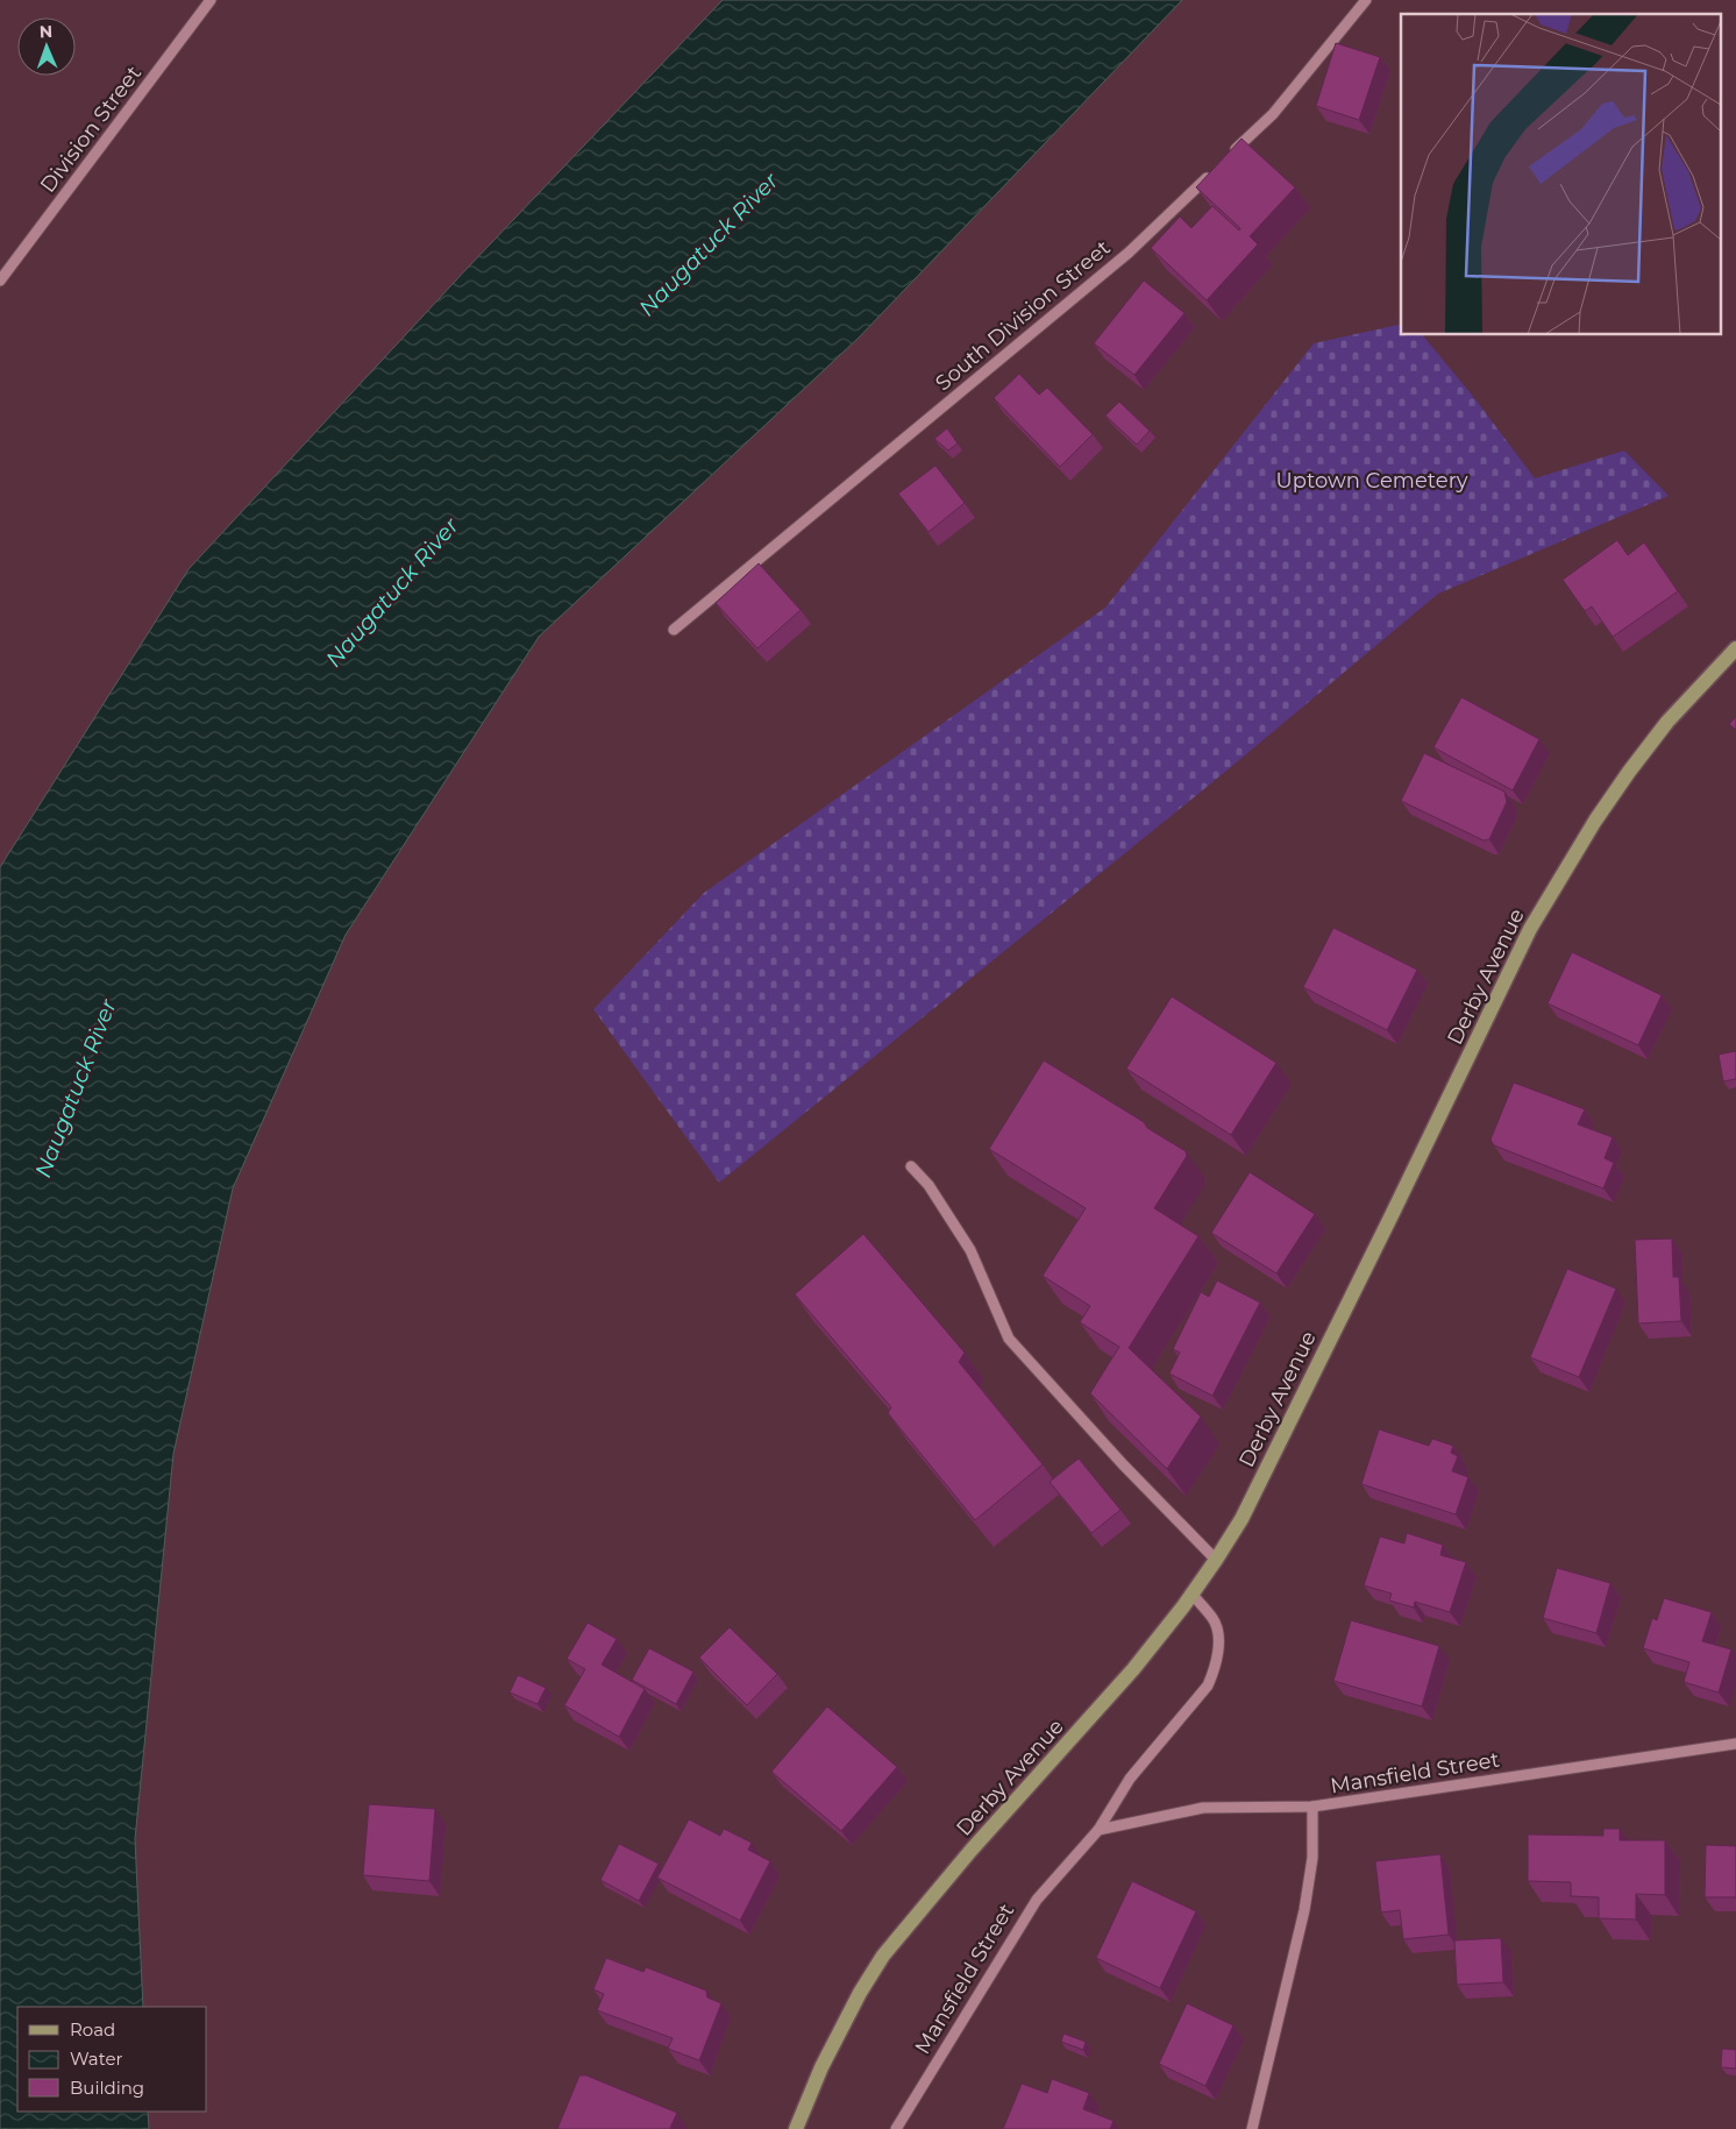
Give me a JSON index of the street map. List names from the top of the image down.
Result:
{
  "streets": {
    "main road": ["Derby Avenue"],
    "street": ["Division Street", "South Division Street", "Mansfield Street"]
  },
  "crossings": [
    ["Derby Avenue", "Mansfield Street"]
  ],
  "water": ["Naugatuck River"],
  "parks": ["Uptown Cemetery"],
  "legend": ["Road", "Water", "Building"],
  "north": "top"
}
